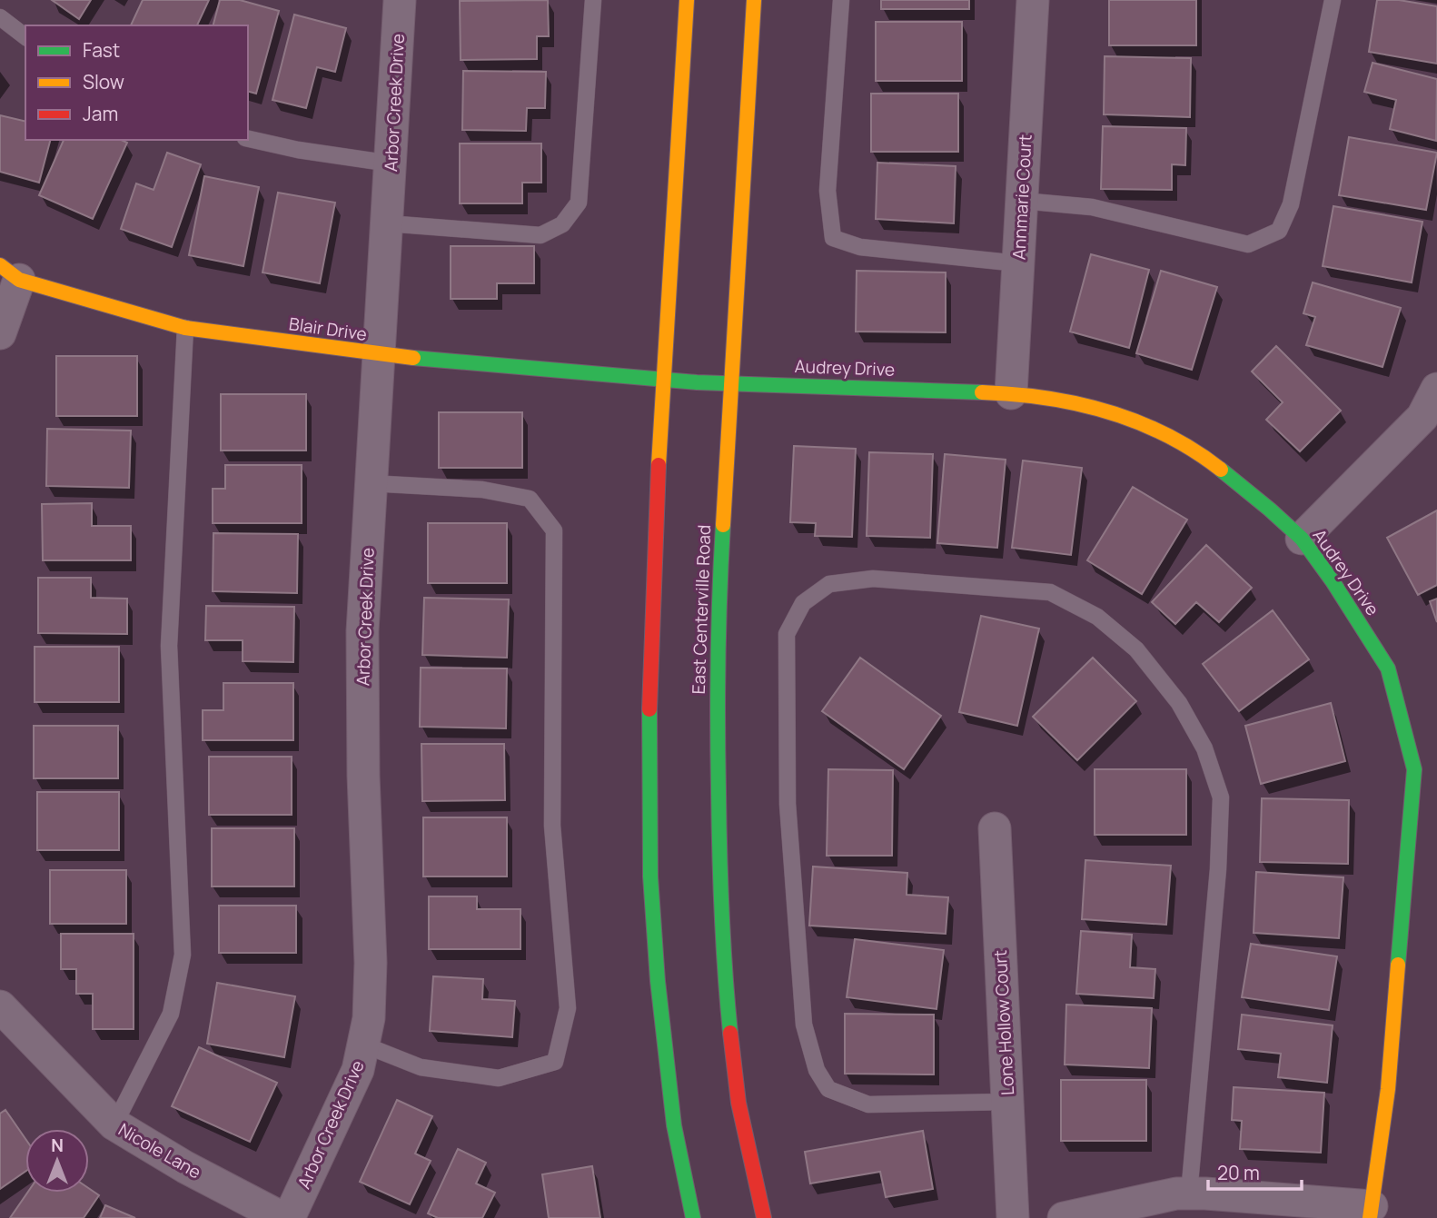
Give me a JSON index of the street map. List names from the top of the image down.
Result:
{
  "streets": {
    "main road": ["Blair Drive", "Audrey Drive", "East Centerville Road"],
    "street": [
      "Arbor Creek Drive",
      "Annmarie Court",
      "Lone Hollow Court",
      "Nicole Lane"
    ]
  },
  "crossings": [
    ["Arbor Creek Drive", "Blair Drive"],
    ["Annmarie Court", "Audrey Drive"],
    ["Blair Drive", "Audrey Drive"],
    ["Audrey Drive", "East Centerville Road"]
  ],
  "legend": ["Fast", "Slow", "Jam"],
  "scale_bar": "20 m",
  "north": "top"
}
